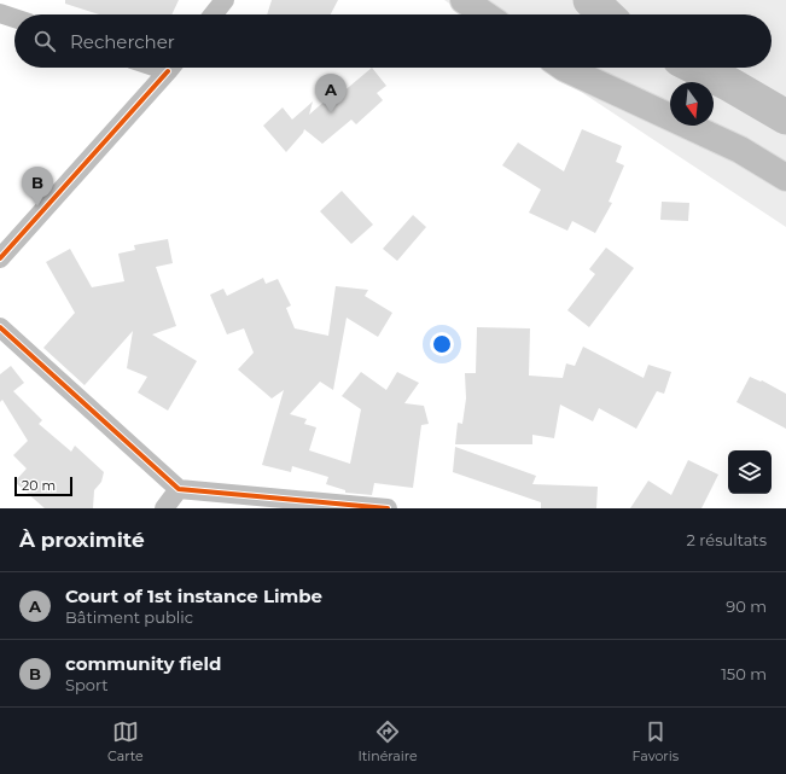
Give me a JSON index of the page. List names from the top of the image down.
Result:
{
  "scale_bar": "20 m",
  "north": "bottom",
  "page": {
    "search": "Rechercher",
    "pins": ["A", "B"],
    "scale": "20 m",
    "heading": ["À proximité", "2 résultats"],
    "list": [
      {
        "mark": "A",
        "name": "Court of 1st instance Limbe",
        "note": "Bâtiment public",
        "value": "90 m"
      },
      {
        "mark": "B",
        "name": "community field",
        "note": "Sport",
        "value": "150 m"
      }
    ],
    "nav": ["Carte", "Itinéraire", "Favoris"]
  }
}
